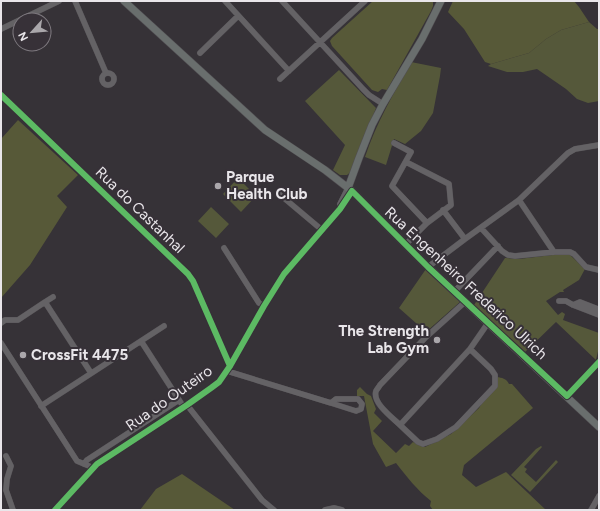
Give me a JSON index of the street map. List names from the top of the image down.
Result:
{
  "streets": {
    "main road": ["Rua Engenheiro Frederico Ulrich"],
    "street": ["Rua do Castanhal", "Rua do Outeiro"]
  },
  "crossings": [
    ["Rua do Castanhal", "Rua do Outeiro"],
    ["Rua Engenheiro Frederico Ulrich", "Rua do Outeiro"]
  ],
  "places": ["Parque Health Club", "The Strength Lab Gym", "CrossFit 4475"],
  "north": "bottom left"
}
